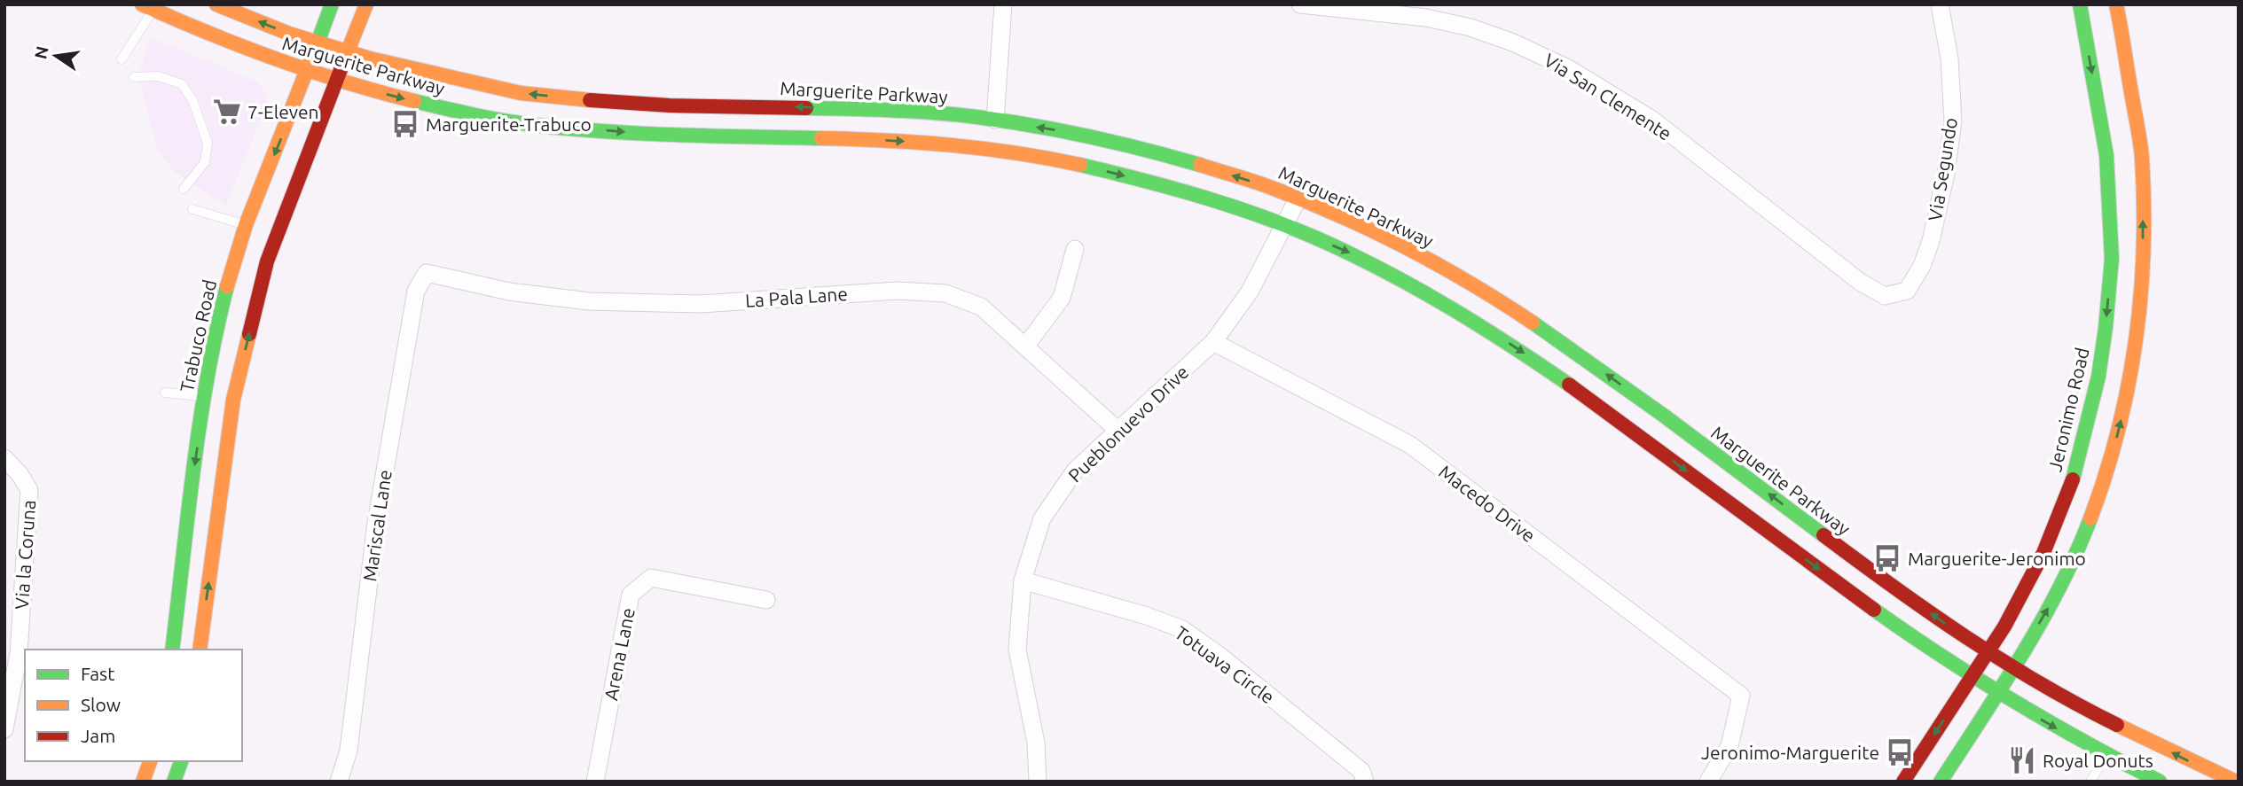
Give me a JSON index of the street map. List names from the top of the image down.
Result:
{
  "streets": {
    "main road": ["Marguerite Parkway", "Trabuco Road", "Jeronimo Road"],
    "street": [
      "Via San Clemente",
      "Via Segundo",
      "La Pala Lane",
      "Pueblonuevo Drive",
      "Macedo Drive",
      "Mariscal Lane",
      "Via la Coruna",
      "Arena Lane",
      "Totuava Circle"
    ]
  },
  "crossings": [
    ["Marguerite Parkway", "Trabuco Road"],
    ["Marguerite Parkway", "Jeronimo Road"],
    ["Marguerite Parkway", "Pueblonuevo Drive"],
    ["Via San Clemente", "Via Segundo"],
    ["La Pala Lane", "Pueblonuevo Drive"],
    ["La Pala Lane", "Mariscal Lane"],
    ["Pueblonuevo Drive", "Macedo Drive"],
    ["Pueblonuevo Drive", "Totuava Circle"]
  ],
  "places": {
    "supermarket": ["7-Eleven"],
    "bus stop": ["Marguerite-Trabuco", "Marguerite-Jeronimo", "Jeronimo-Marguerite"],
    "restaurant": ["Royal Donuts"]
  },
  "legend": ["Fast", "Slow", "Jam"],
  "north": "left"
}
